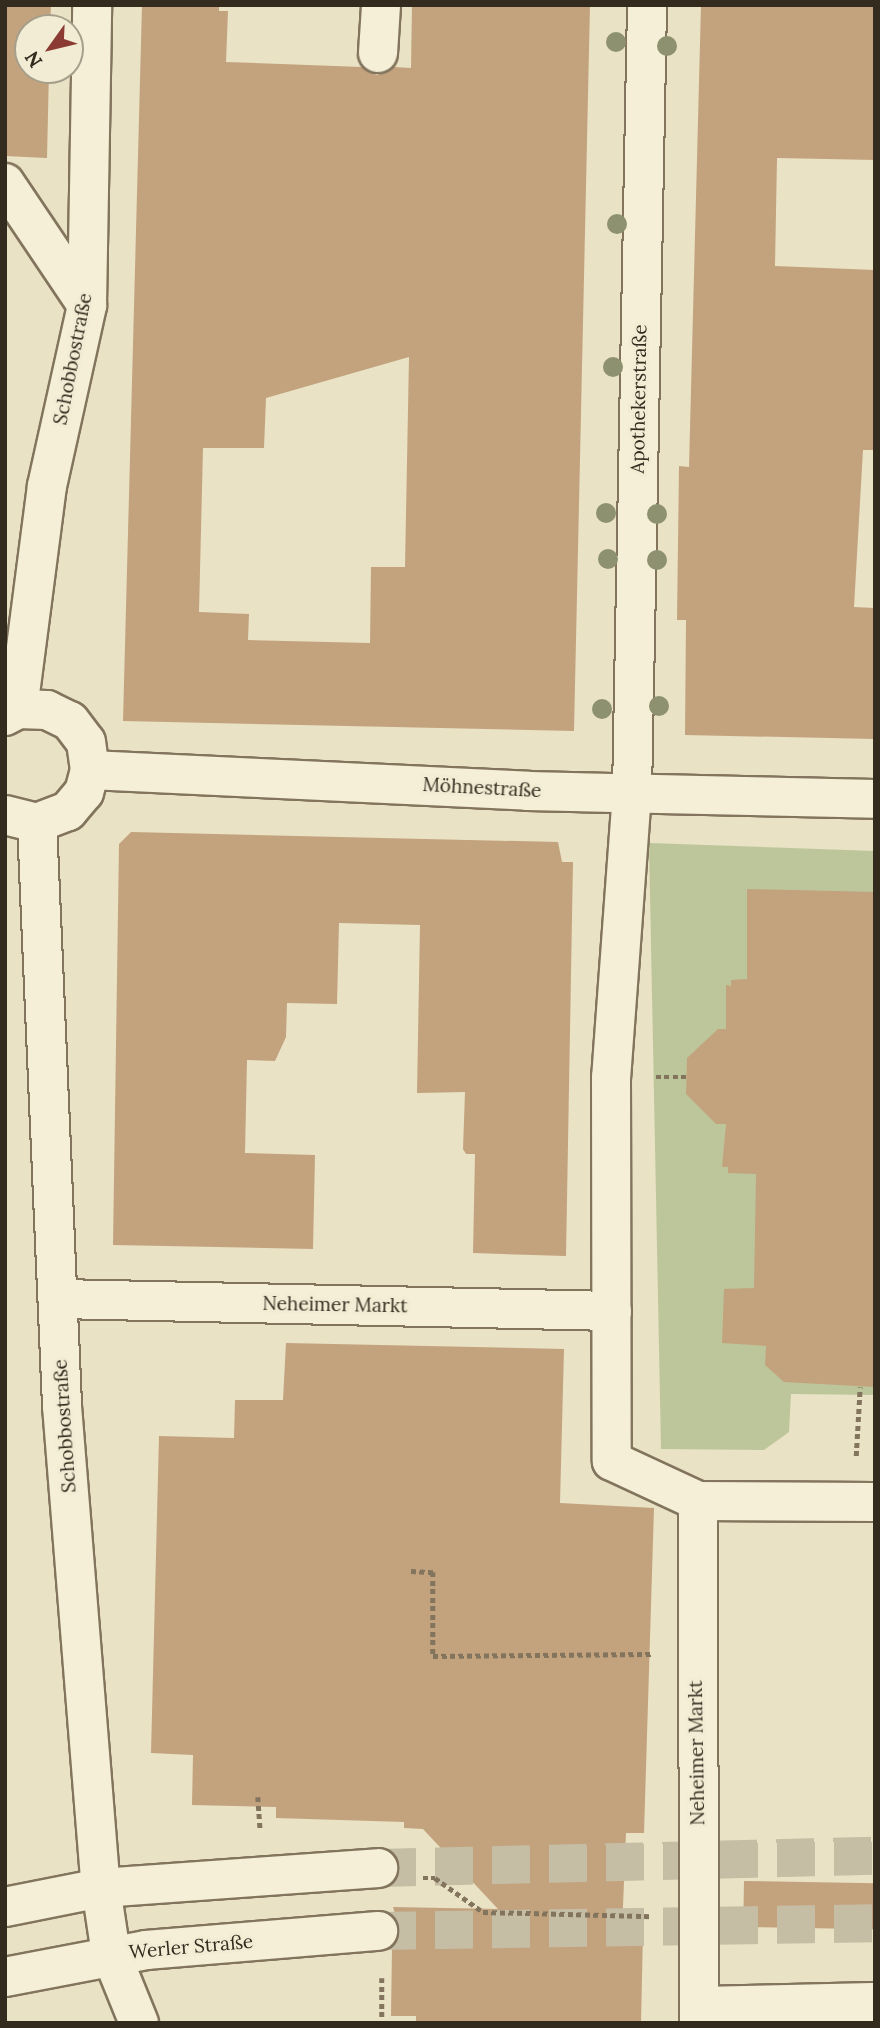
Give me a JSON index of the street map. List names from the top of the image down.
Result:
{
  "streets": {
    "street": [
      "Schobbostraße",
      "Apothekerstraße",
      "Möhnestraße",
      "Neheimer Markt",
      "Werler Straße"
    ]
  },
  "crossings": [
    ["Schobbostraße", "Neheimer Markt"],
    ["Schobbostraße", "Werler Straße"],
    ["Apothekerstraße", "Möhnestraße"]
  ],
  "north": "bottom left"
}
